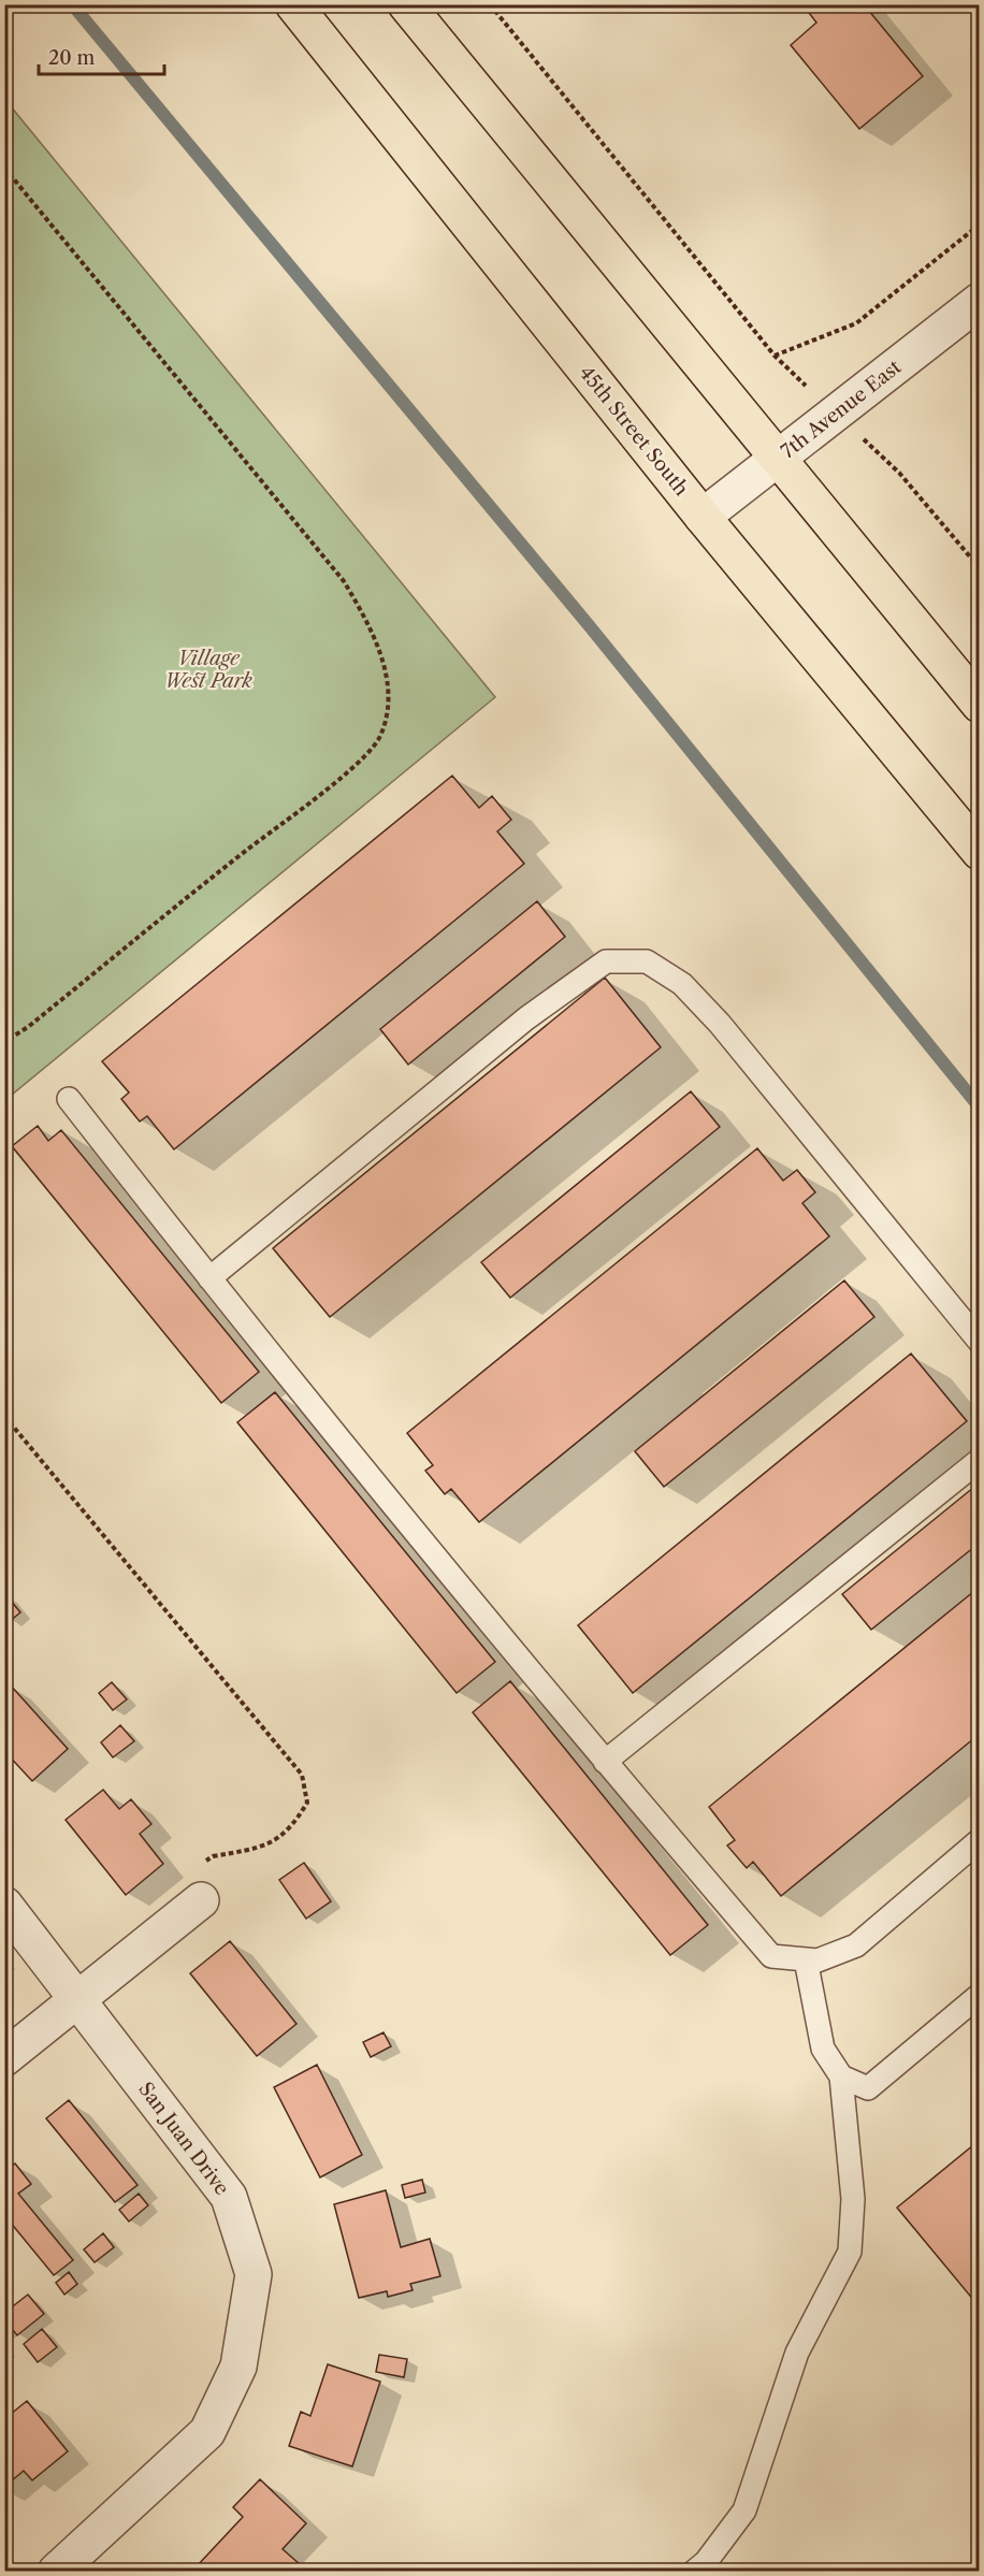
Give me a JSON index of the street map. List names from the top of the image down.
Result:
{
  "streets": {
    "main road": ["45th Street South"],
    "street": ["7th Avenue East", "San Juan Drive"]
  },
  "crossings": [
    ["7th Avenue East", "45th Street South"]
  ],
  "parks": ["Village West Park"],
  "scale_bar": "20 m"
}
